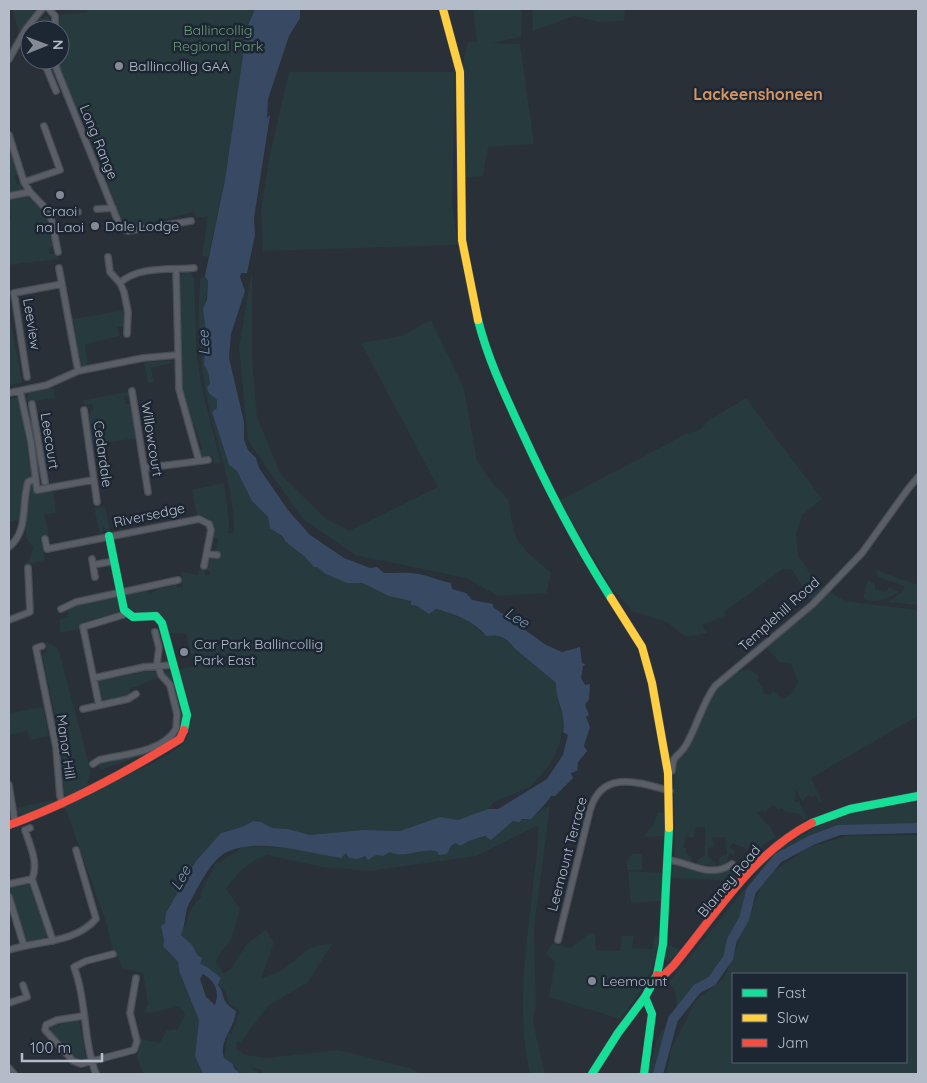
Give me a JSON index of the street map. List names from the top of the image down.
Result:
{
  "streets": {
    "main road": ["Blarney Road"],
    "street": [
      "Long Range",
      "Leeview",
      "Willowcourt",
      "Leecourt",
      "Cedardale",
      "Riversedge",
      "Templehill Road",
      "Manor Hill",
      "Leemount Terrace"
    ]
  },
  "districts": ["Lackeenshoneen"],
  "water": ["Lee"],
  "parks": ["Ballincollig Regional Park"],
  "places": [
    "Ballincollig GAA",
    "Craoi na Laoi",
    "Dale Lodge",
    "Car Park Ballincollig Park East",
    "Leemount"
  ],
  "legend": ["Fast", "Slow", "Jam"],
  "scale_bar": "100 m",
  "north": "right"
}
